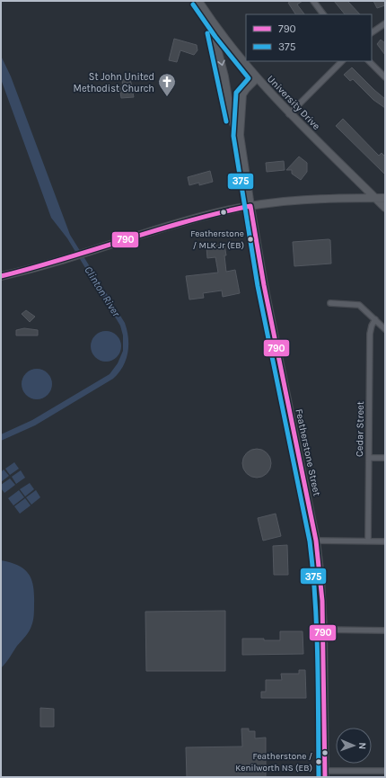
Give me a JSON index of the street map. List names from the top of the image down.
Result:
{
  "streets": {
    "street": ["University Drive", "Cedar Street", "Featherstone Street"]
  },
  "crossings": [
    ["University Drive", "Featherstone Street"]
  ],
  "water": ["Clinton River"],
  "places": {
    "church": ["St John United Methodist Church"],
    "other": ["Featherstone / MLK Jr (EB)", "Featherstone / Kenilworth NS (EB)"]
  },
  "lines": ["transit line 375", "transit line 790"],
  "legend": ["790", "375"],
  "north": "right"
}
